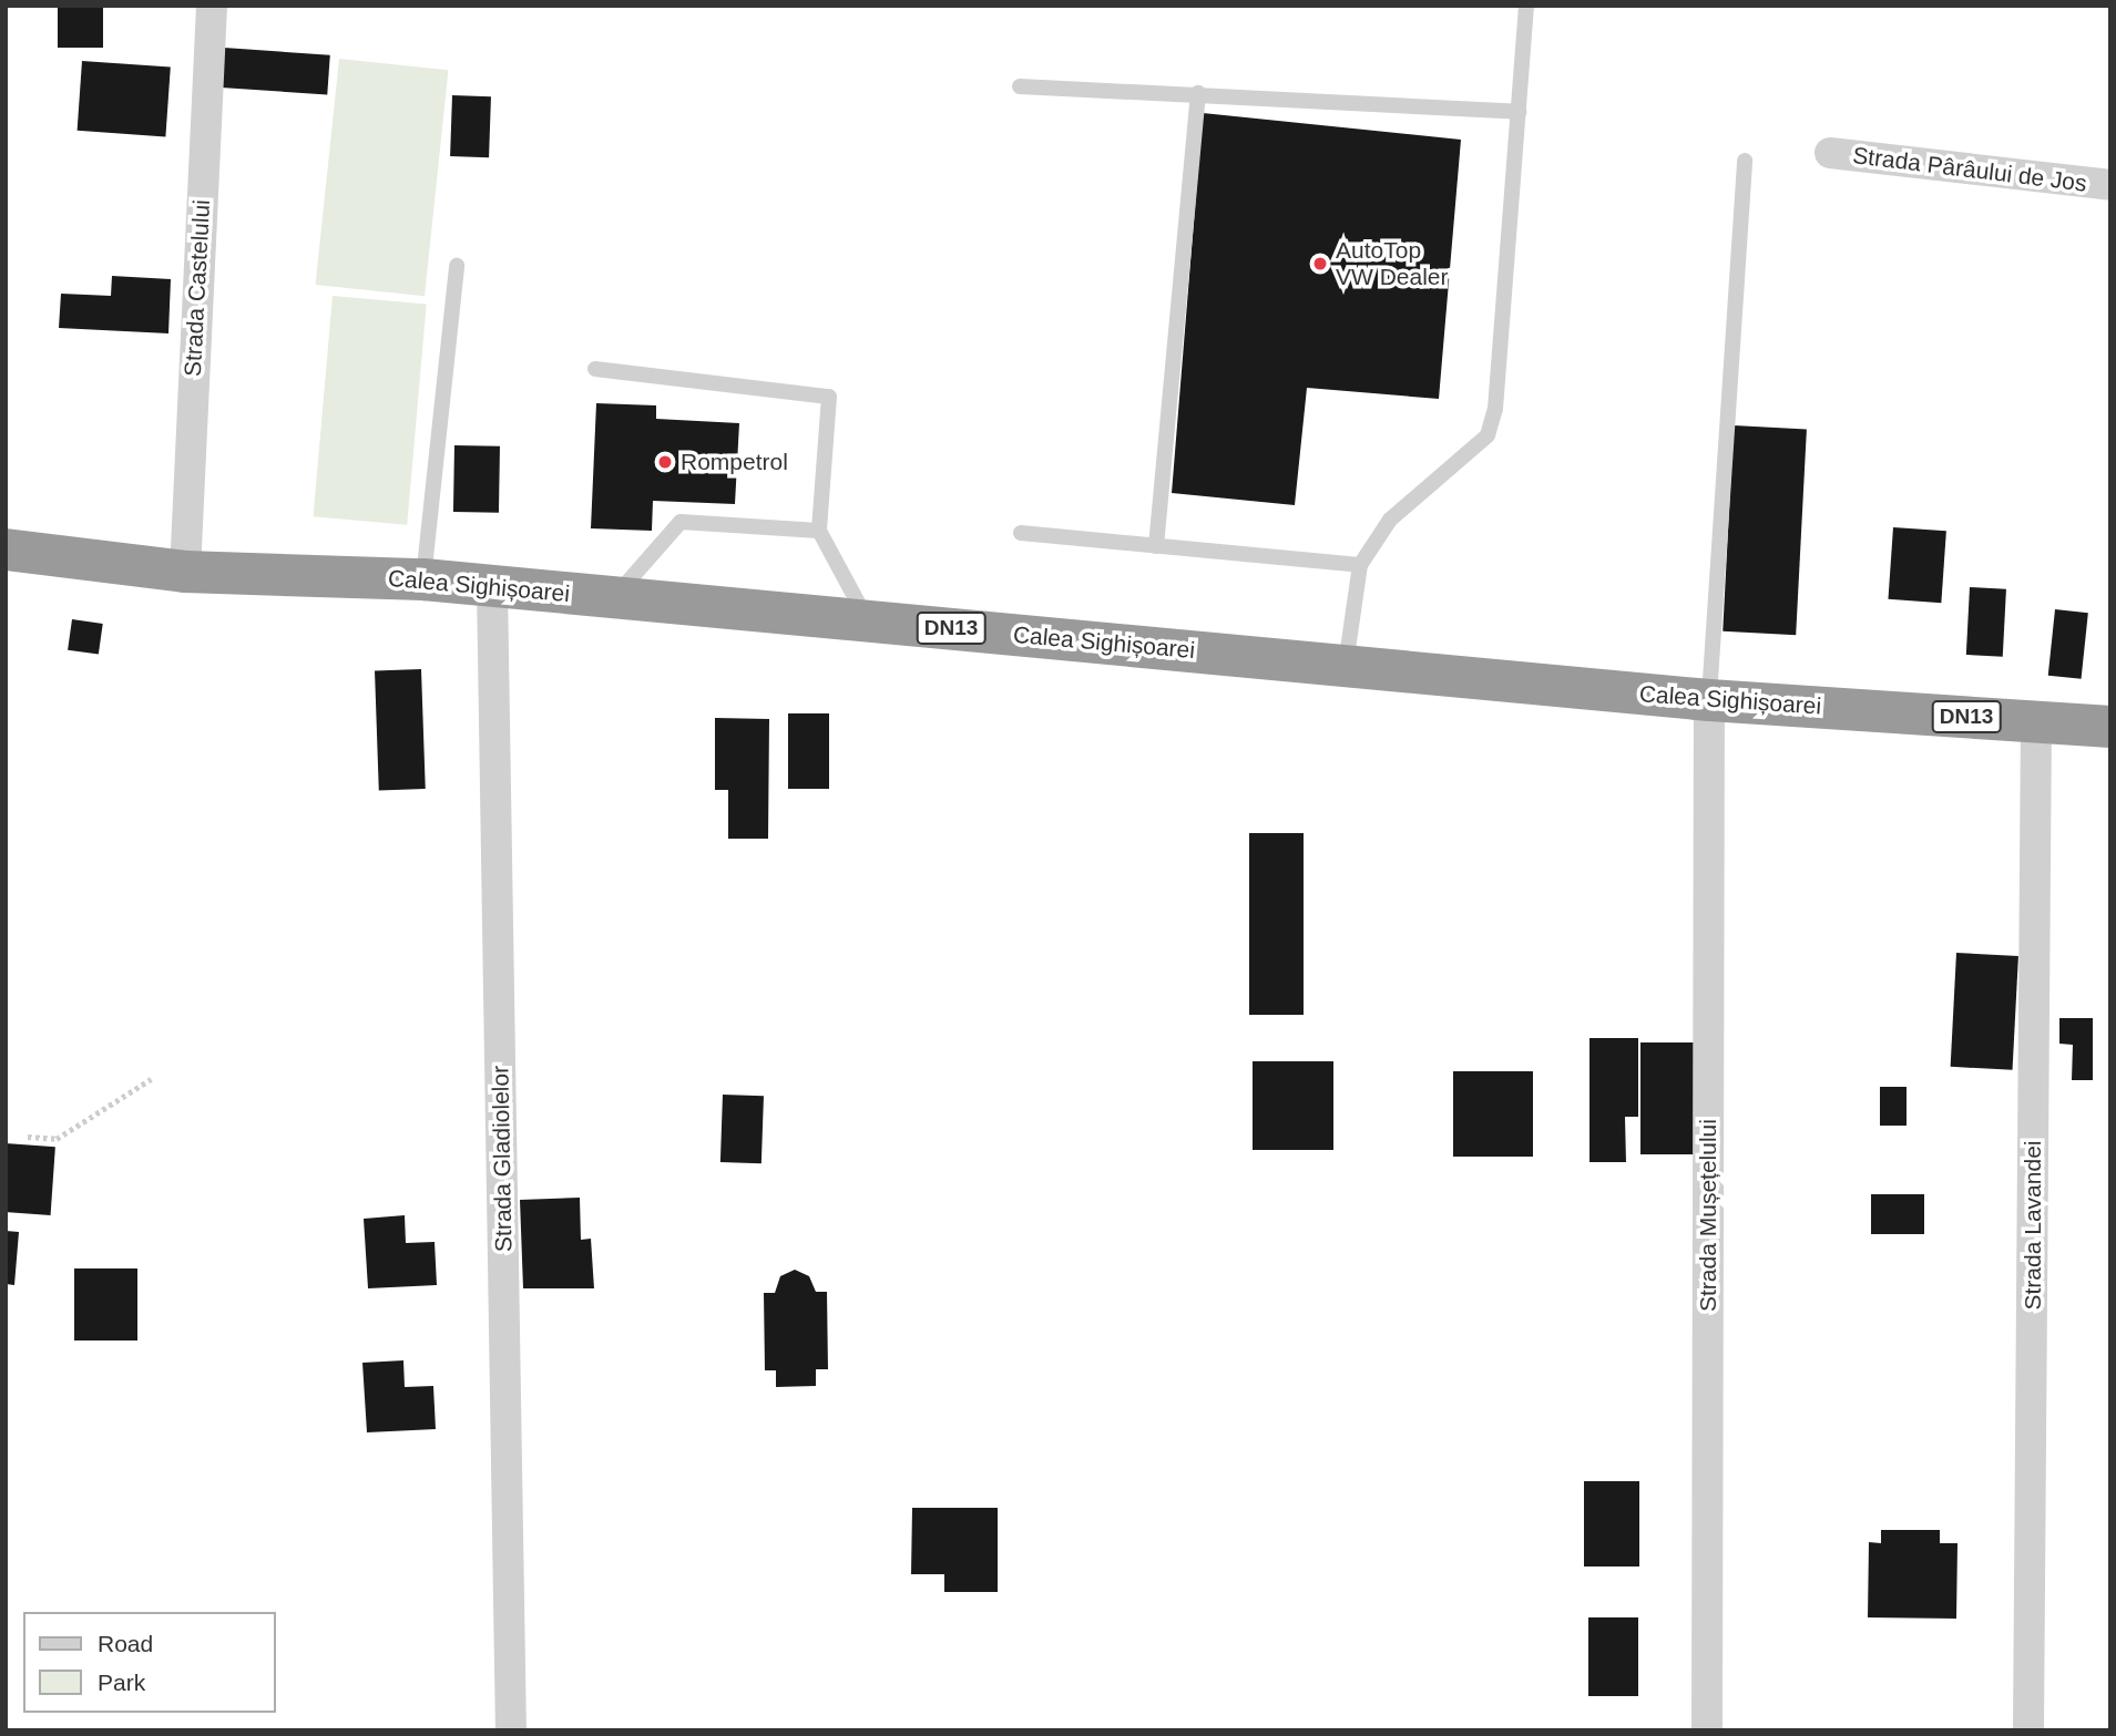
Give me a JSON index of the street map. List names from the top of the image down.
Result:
{
  "streets": {
    "highway": ["Calea Sighișoarei", "DN13"],
    "street": [
      "Strada Pârâului de Jos",
      "Strada Castelului",
      "Strada Gladiolelor",
      "Strada Mușețelului",
      "Strada Lavandei"
    ]
  },
  "crossings": [
    ["Strada Castelului", "Calea Sighișoarei"],
    ["Calea Sighișoarei", "Strada Gladiolelor"],
    ["Calea Sighișoarei", "Strada Mușețelului"],
    ["Calea Sighișoarei", "Strada Lavandei"]
  ],
  "places": ["AutoTop VW Dealer", "Rompetrol"],
  "legend": ["Road", "Park"]
}
